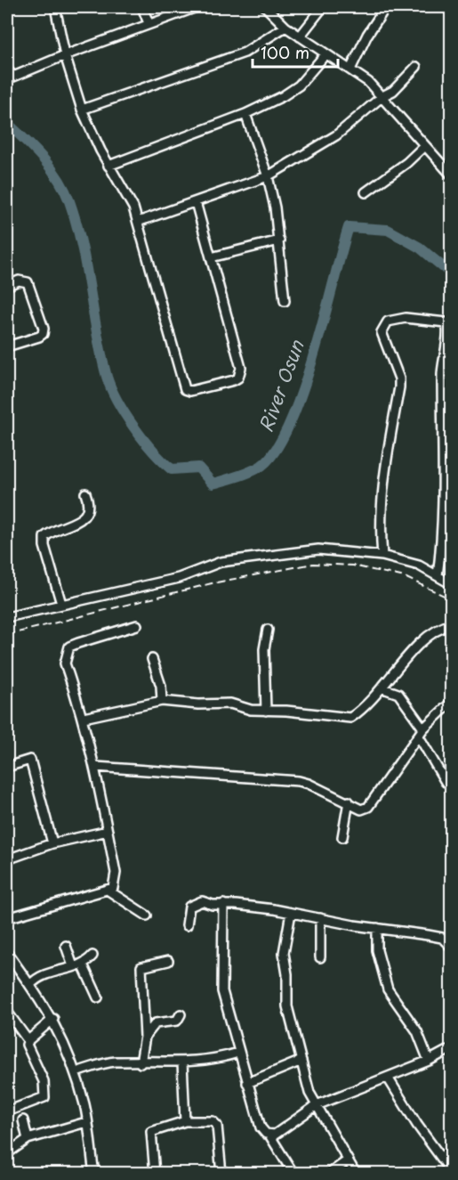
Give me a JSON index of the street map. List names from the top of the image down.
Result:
{
  "water": ["River Osun"],
  "scale_bar": "100 m"
}
